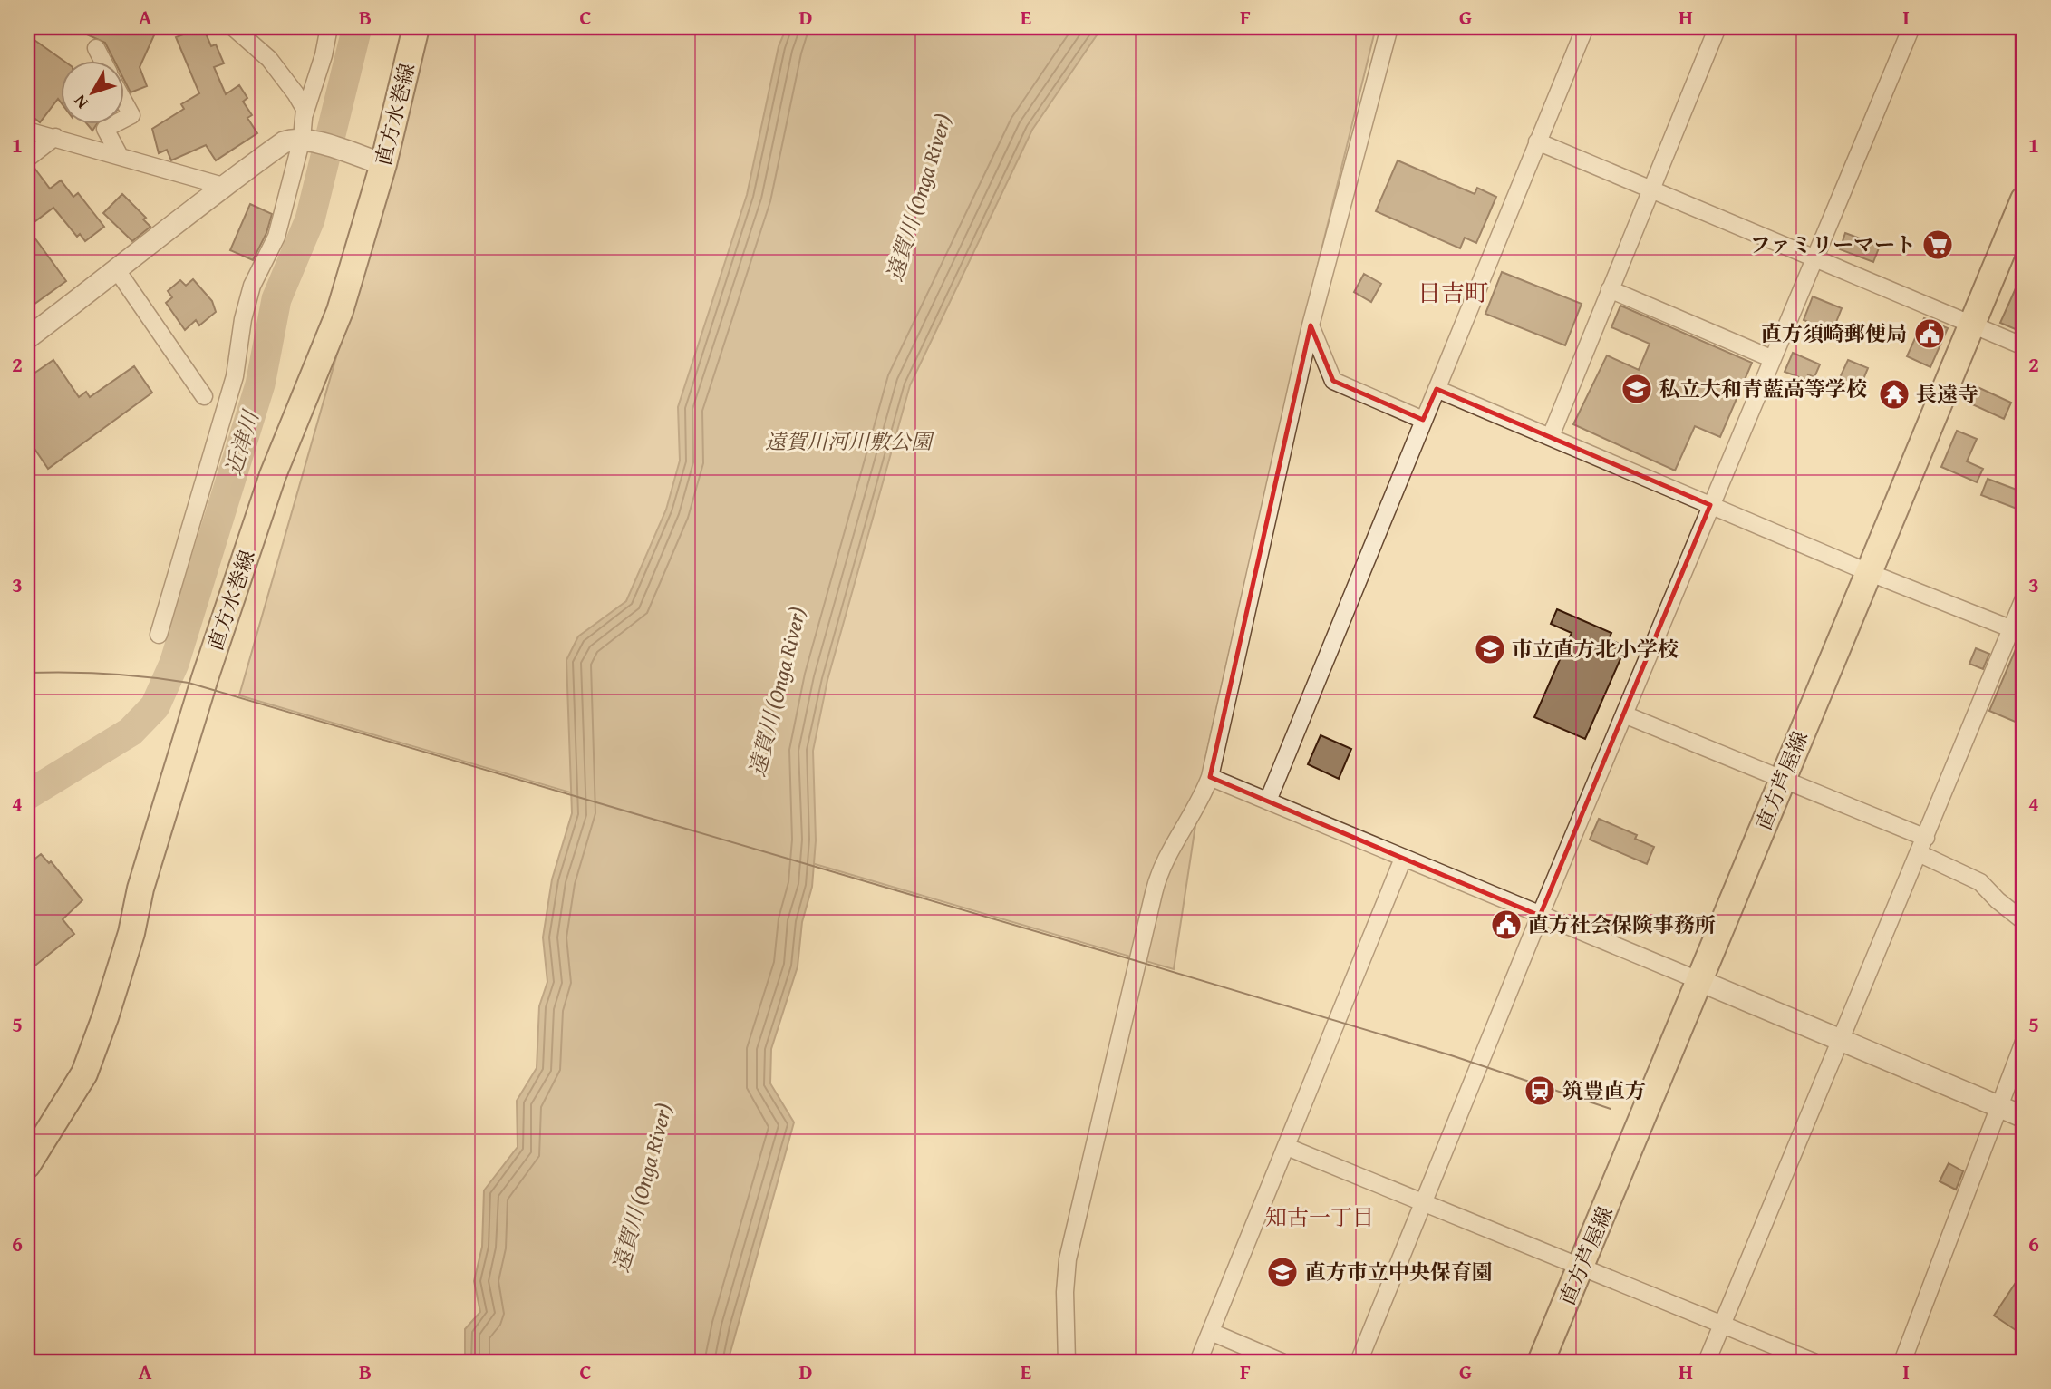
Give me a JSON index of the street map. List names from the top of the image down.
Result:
{
  "streets": {
    "main road": ["直方水巻線", "直方芦屋線"]
  },
  "districts": ["日吉町", "知古一丁目"],
  "water": ["遠賀川 (Onga River)", "近津川"],
  "parks": ["遠賀川河川敷公園"],
  "places": {
    "supermarket": ["ファミリーマート"],
    "public building": ["直方須崎郵便局", "直方社会保険事務所"],
    "school or university": ["私立大和青藍高等学校", "市立直方北小学校", "直方市立中央保育園"],
    "temple": ["長遠寺"],
    "station": ["筑豊直方"]
  },
  "north": "bottom left",
  "grid": {
    "columns": [
      "A",
      "B",
      "C",
      "D",
      "E",
      "F",
      "G",
      "H",
      "I"
    ],
    "rows": [
      "1",
      "2",
      "3",
      "4",
      "5",
      "6"
    ]
  }
}
